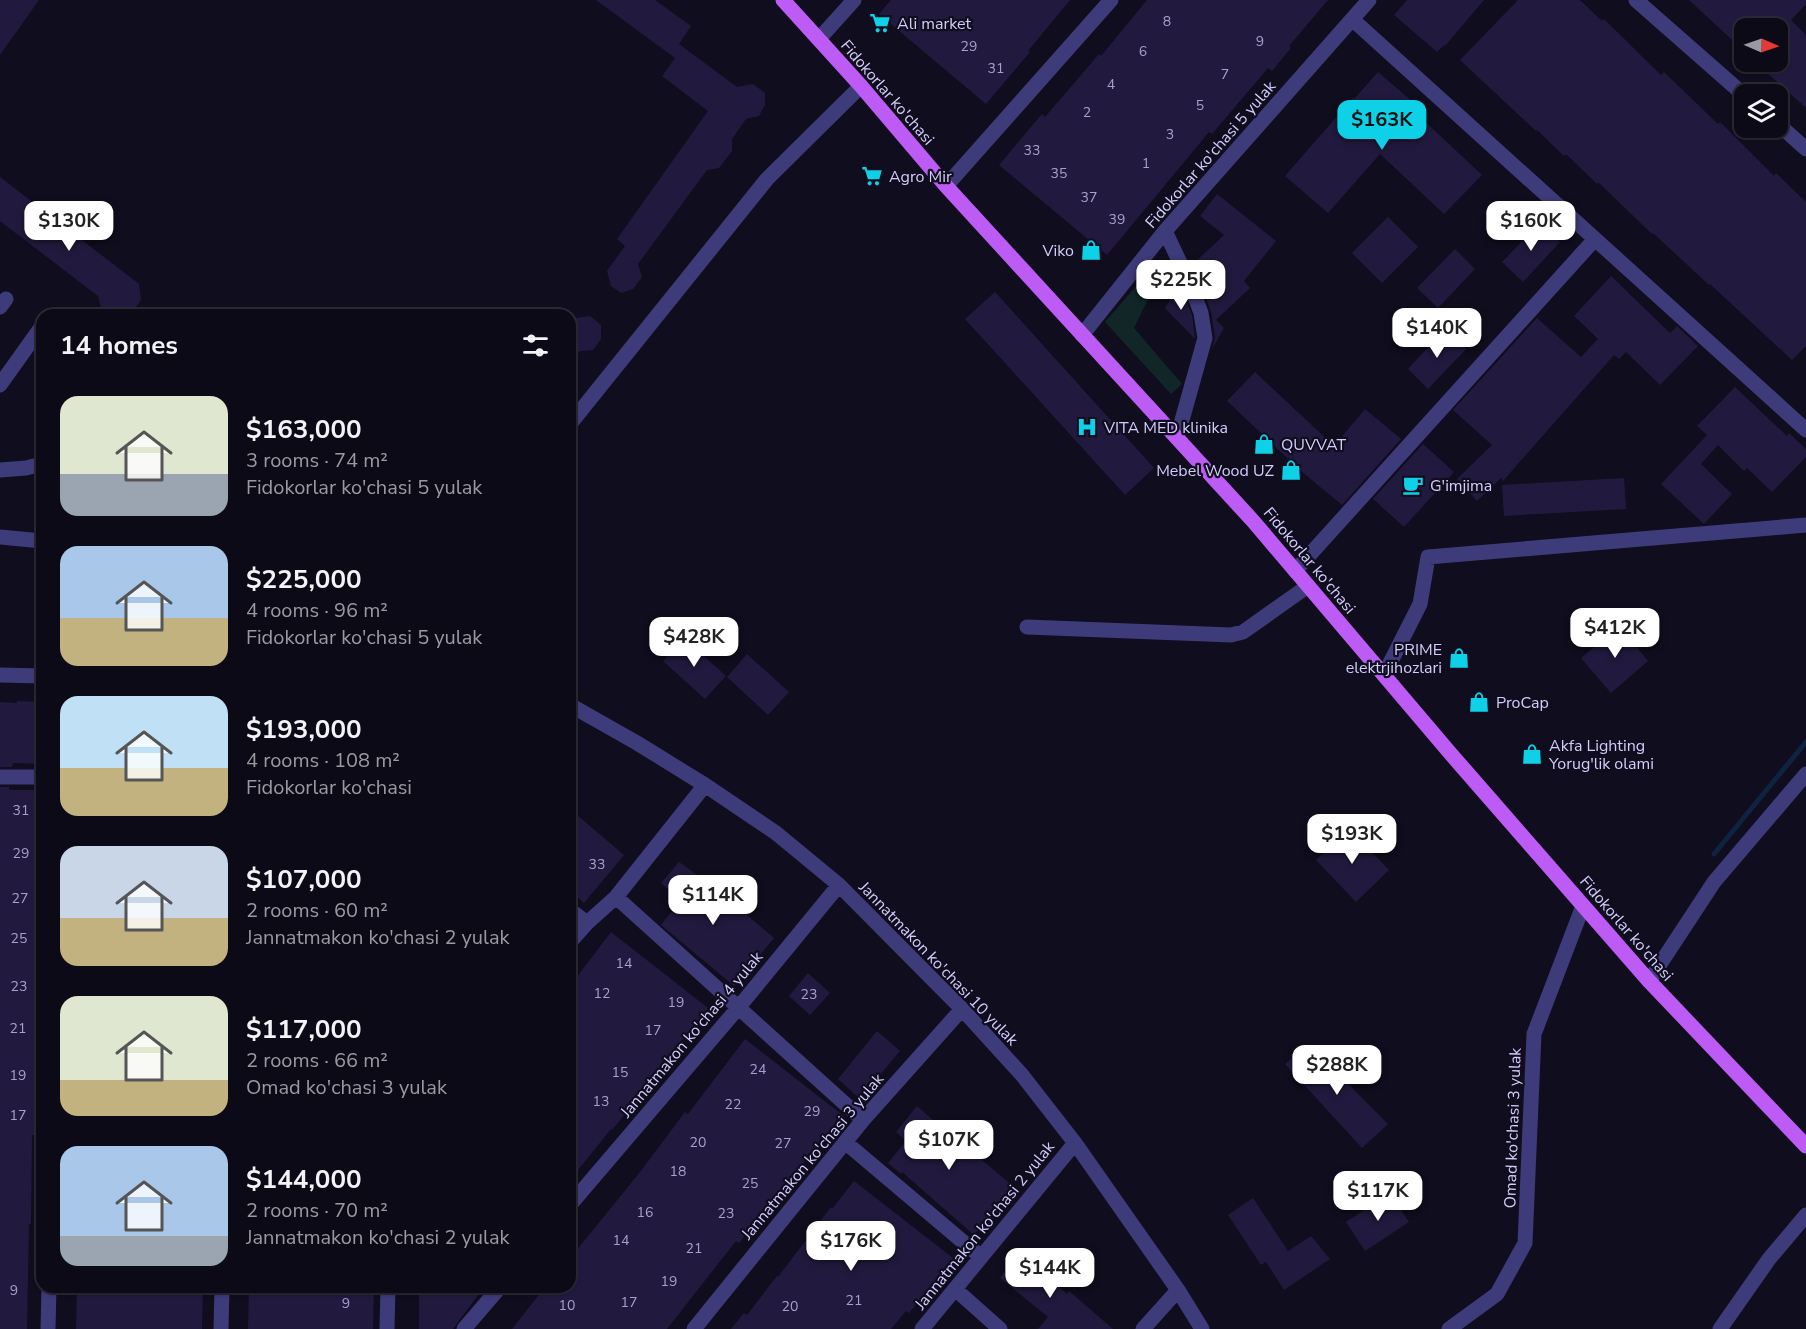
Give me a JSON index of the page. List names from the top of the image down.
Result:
{
  "streets": {
    "main road": ["Fidokorlar ko'chasi"],
    "street": [
      "Fidokorlar ko'chasi 5 yulak",
      "Jannatmakon ko'chasi 10 yulak",
      "Jannatmakon ko'chasi 4 yulak",
      "Omad ko'chasi 3 yulak",
      "Jannatmakon ko'chasi 3 yulak",
      "Jannatmakon ko'chasi 2 yulak"
    ]
  },
  "crossings": [
    ["Fidokorlar ko'chasi", "Fidokorlar ko'chasi 5 yulak"],
    ["Fidokorlar ko'chasi", "Omad ko'chasi 3 yulak"],
    ["Jannatmakon ko'chasi 10 yulak", "Jannatmakon ko'chasi 4 yulak"],
    ["Jannatmakon ko'chasi 10 yulak", "Jannatmakon ko'chasi 3 yulak"],
    ["Jannatmakon ko'chasi 10 yulak", "Jannatmakon ko'chasi 2 yulak"]
  ],
  "places": {
    "supermarket": ["Ali market", "Agro Mir"],
    "shop": [
      "Viko",
      "QUVVAT",
      "Mebel Wood UZ",
      "PRIME elektrjihozlari",
      "ProCap",
      "Akfa Lighting Yorug'lik olami"
    ],
    "hospital": ["VITA MED klinika"],
    "cafe": ["G'imjima"]
  },
  "house_numbers": [
    "8",
    "9",
    "29",
    "6",
    "31",
    "7",
    "4",
    "5",
    "2",
    "3",
    "33",
    "1",
    "35",
    "37",
    "39",
    "31",
    "29",
    "33",
    "27",
    "25",
    "14",
    "23",
    "12",
    "23",
    "19",
    "21",
    "17",
    "24",
    "15",
    "19",
    "13",
    "22",
    "29",
    "17",
    "20",
    "27",
    "18",
    "25",
    "16",
    "23",
    "14",
    "21",
    "19",
    "9",
    "21",
    "17",
    "9",
    "10",
    "20"
  ],
  "north": "right",
  "page": {
    "price": [
      "$163K",
      "$130K",
      "$160K",
      "$225K",
      "$140K",
      "$412K",
      "$428K",
      "$193K",
      "$114K",
      "$288K",
      "$107K",
      "$117K",
      "$176K",
      "$144K"
    ],
    "heading": "14 homes",
    "list": [
      {
        "name": "$163,000",
        "note": "3 rooms · 74 m² · Fidokorlar ko'chasi 5 yulak"
      },
      {
        "name": "$225,000",
        "note": "4 rooms · 96 m² · Fidokorlar ko'chasi 5 yulak"
      },
      {
        "name": "$193,000",
        "note": "4 rooms · 108 m² · Fidokorlar ko'chasi"
      },
      {
        "name": "$107,000",
        "note": "2 rooms · 60 m² · Jannatmakon ko'chasi 2 yulak"
      },
      {
        "name": "$117,000",
        "note": "2 rooms · 66 m² · Omad ko'chasi 3 yulak"
      },
      {
        "name": "$144,000",
        "note": "2 rooms · 70 m² · Jannatmakon ko'chasi 2 yulak"
      }
    ]
  }
}
